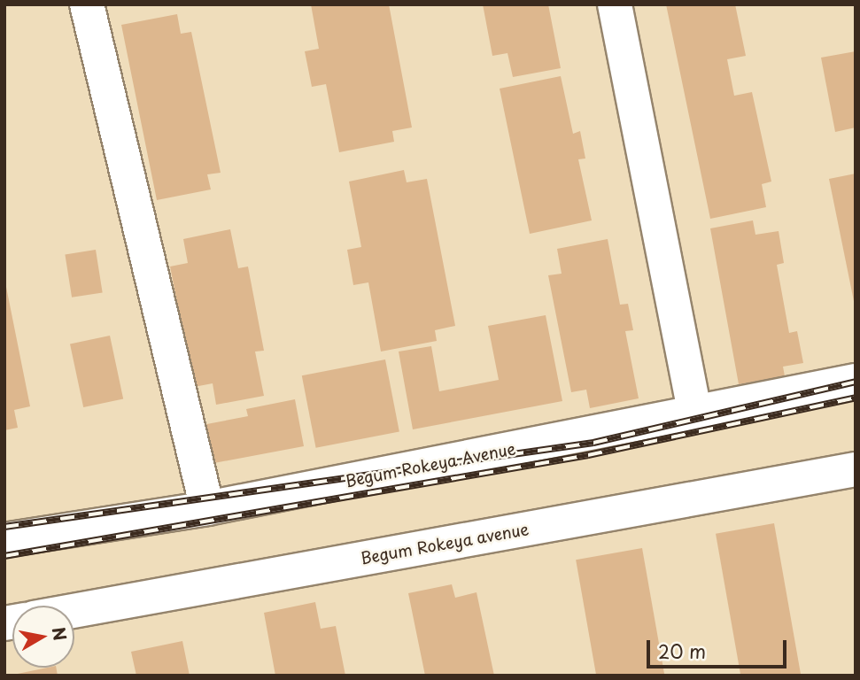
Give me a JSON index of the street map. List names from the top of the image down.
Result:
{
  "streets": {
    "main road": ["Begum Rokeya Avenue", "Begum Rokeya avenue"]
  },
  "scale_bar": "20 m",
  "north": "right"
}
